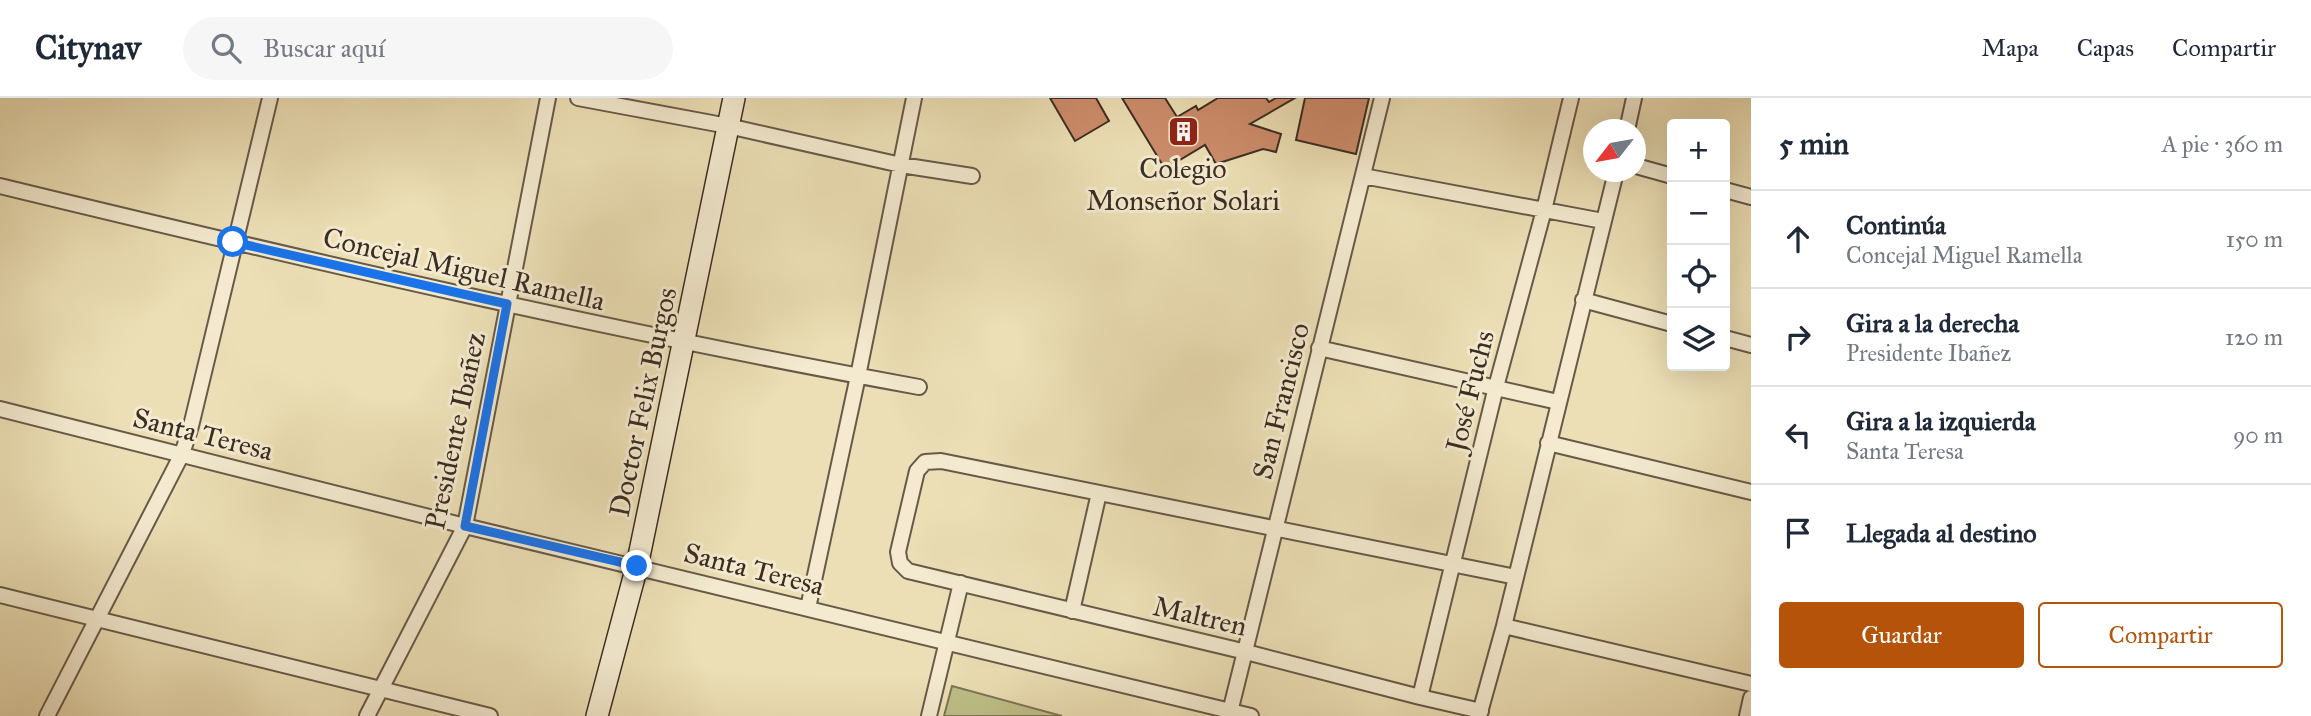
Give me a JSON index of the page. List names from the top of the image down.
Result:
{
  "streets": {
    "street": [
      "Concejal Miguel Ramella",
      "José Fuchs",
      "San Francisco",
      "Doctor Felix Burgos",
      "Presidente Ibañez",
      "Santa Teresa",
      "Maltren"
    ]
  },
  "crossings": [
    ["Concejal Miguel Ramella", "Doctor Felix Burgos"],
    ["Concejal Miguel Ramella", "Presidente Ibañez"],
    ["José Fuchs", "Maltren"],
    ["San Francisco", "Santa Teresa"],
    ["San Francisco", "Maltren"],
    ["Doctor Felix Burgos", "Santa Teresa"],
    ["Presidente Ibañez", "Santa Teresa"]
  ],
  "places": {
    "building": ["Colegio Monseñor Solari"]
  },
  "north": "bottom left",
  "page": {
    "header": "Citynav",
    "search": "Buscar aquí",
    "nav": ["Mapa", "Capas", "Compartir"],
    "heading": ["5 min", "A pie · 360 m"],
    "map_buttons": ["+", "−"],
    "list": [
      ["Continúa", "Concejal Miguel Ramella", "150 m"],
      ["Gira a la derecha", "Presidente Ibañez", "120 m"],
      ["Gira a la izquierda", "Santa Teresa", "90 m"],
      "Llegada al destino"
    ],
    "buttons": ["Guardar", "Compartir"]
  }
}
